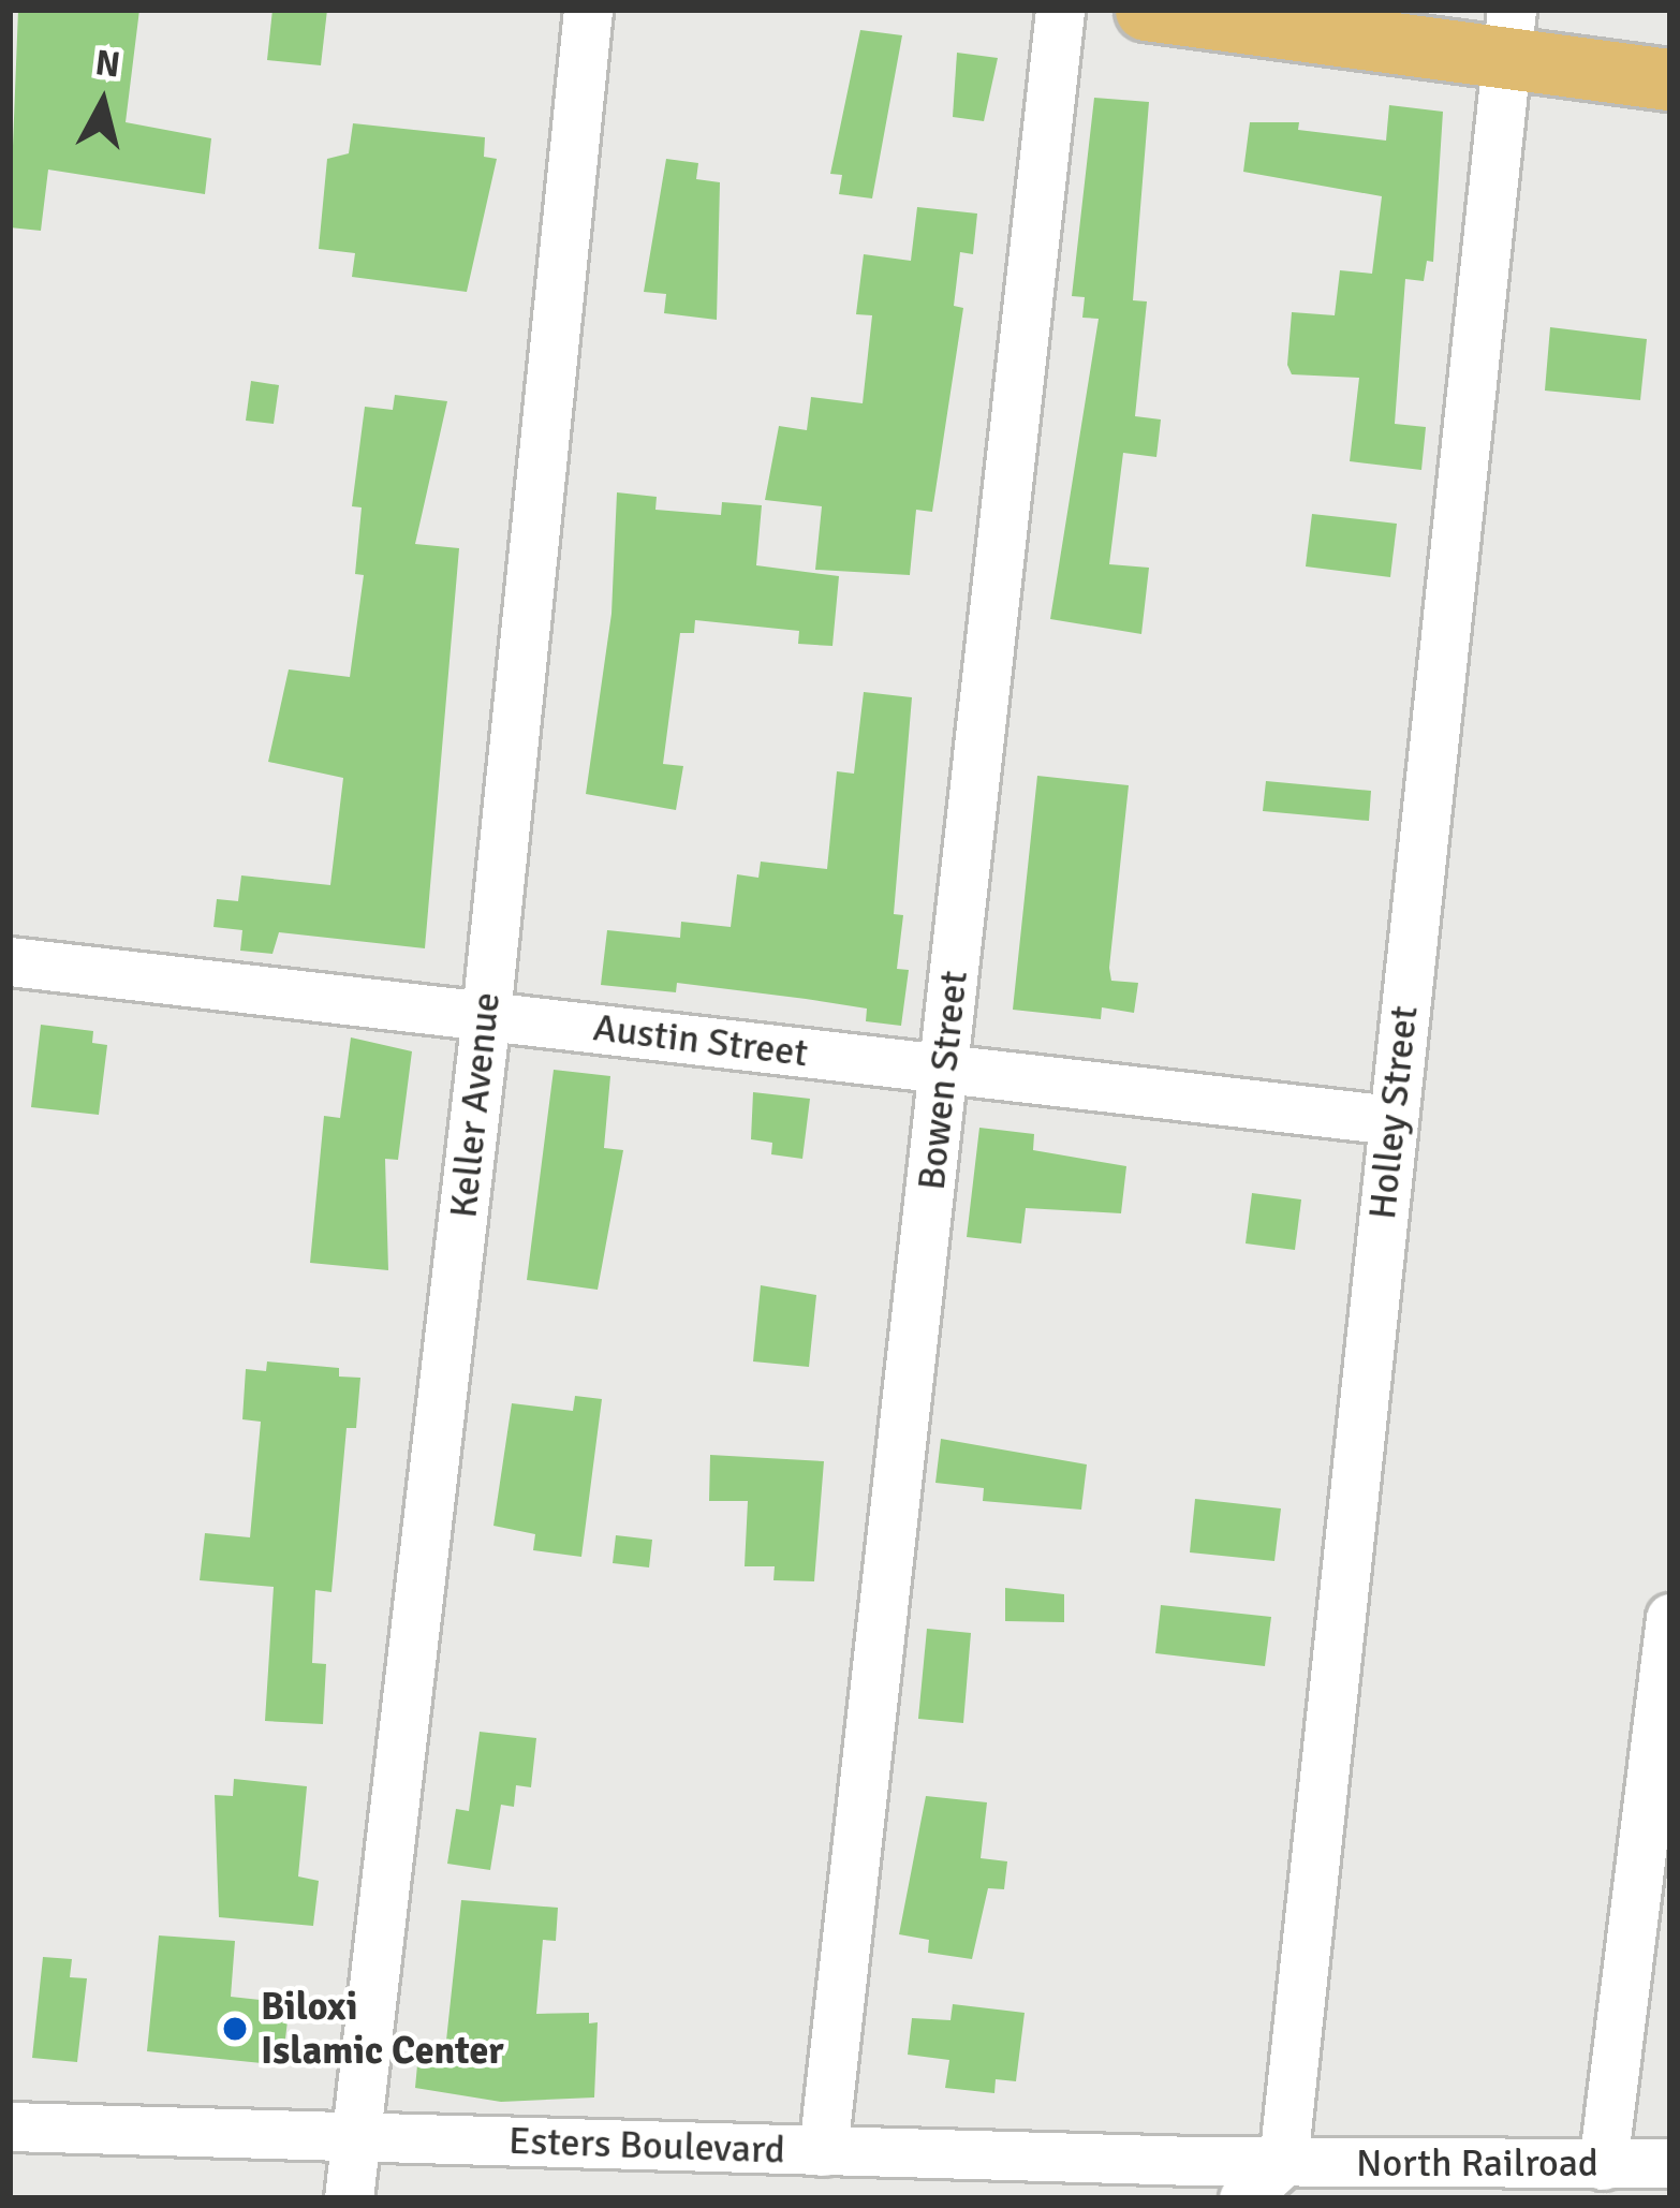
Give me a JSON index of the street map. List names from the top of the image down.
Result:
{
  "streets": {
    "street": [
      "Austin Street",
      "Bowen Street",
      "Keller Avenue",
      "Holley Street",
      "Esters Boulevard",
      "North Railroad"
    ]
  },
  "crossings": [
    ["Austin Street", "Bowen Street"],
    ["Austin Street", "Keller Avenue"],
    ["Austin Street", "Holley Street"],
    ["Bowen Street", "Esters Boulevard"],
    ["Keller Avenue", "Esters Boulevard"],
    ["Holley Street", "Esters Boulevard"],
    ["Holley Street", "North Railroad"],
    ["Esters Boulevard", "North Railroad"]
  ],
  "places": ["Biloxi Islamic Center"],
  "north": "top"
}
